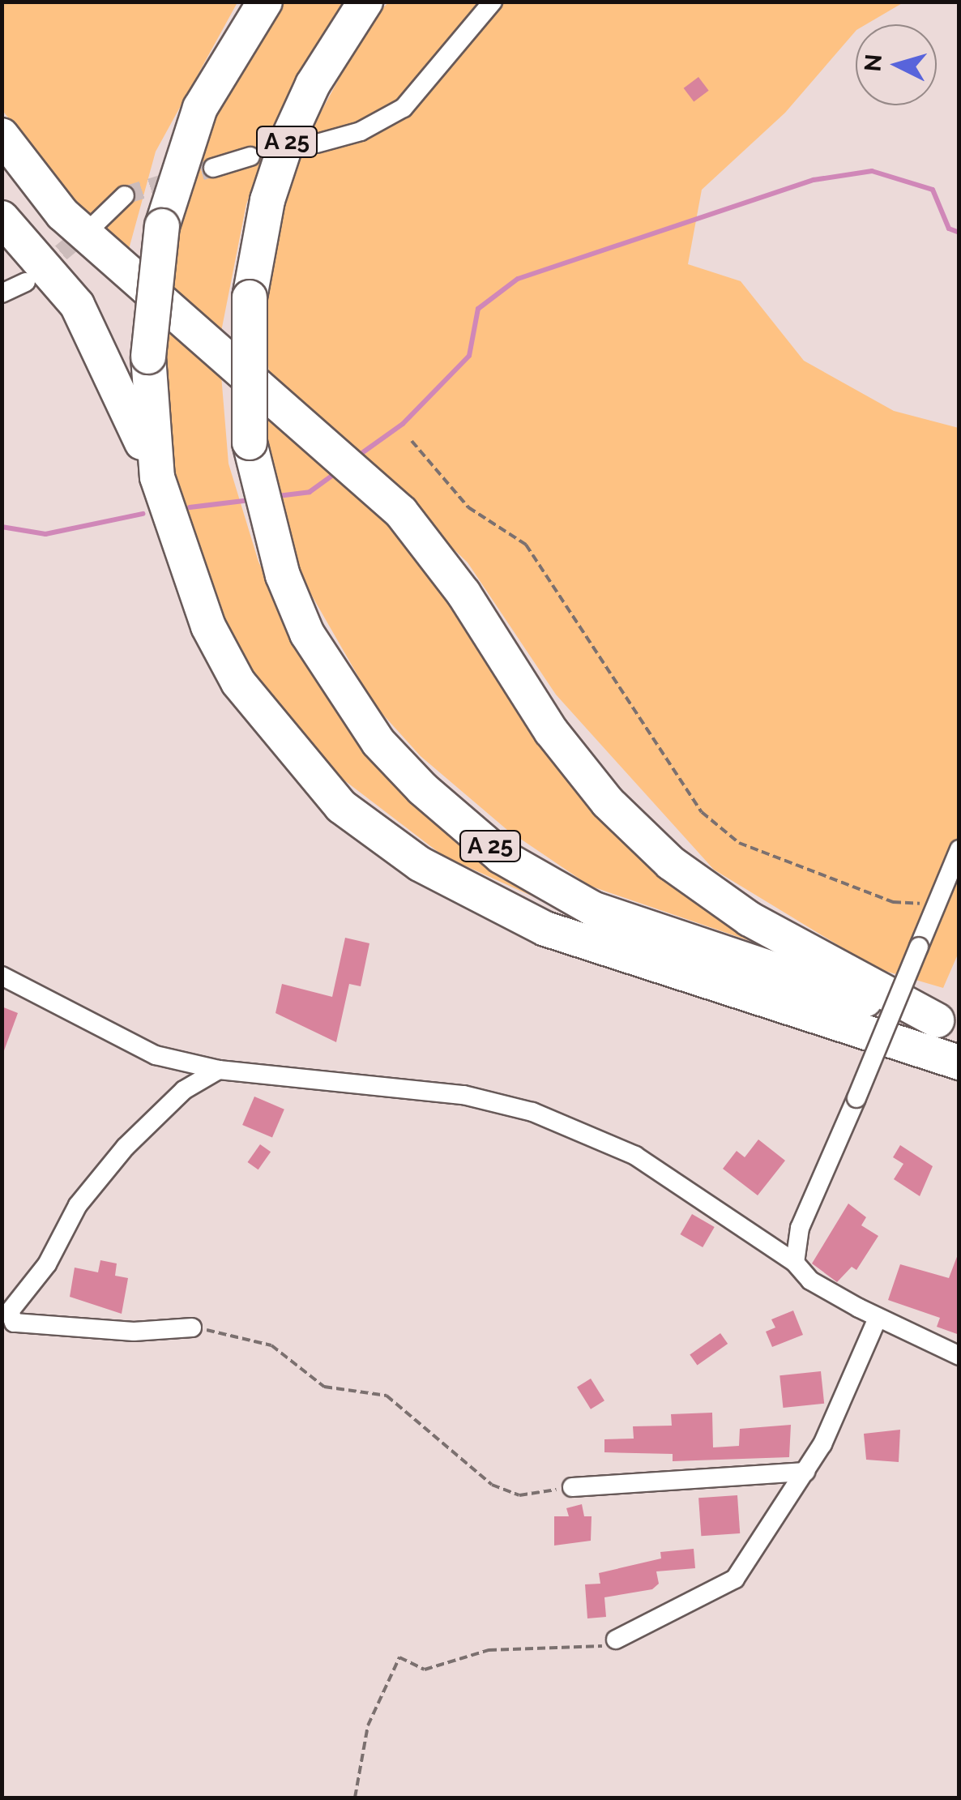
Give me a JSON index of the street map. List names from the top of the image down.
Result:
{
  "streets": {
    "highway": ["A 25"]
  },
  "north": "left"
}
